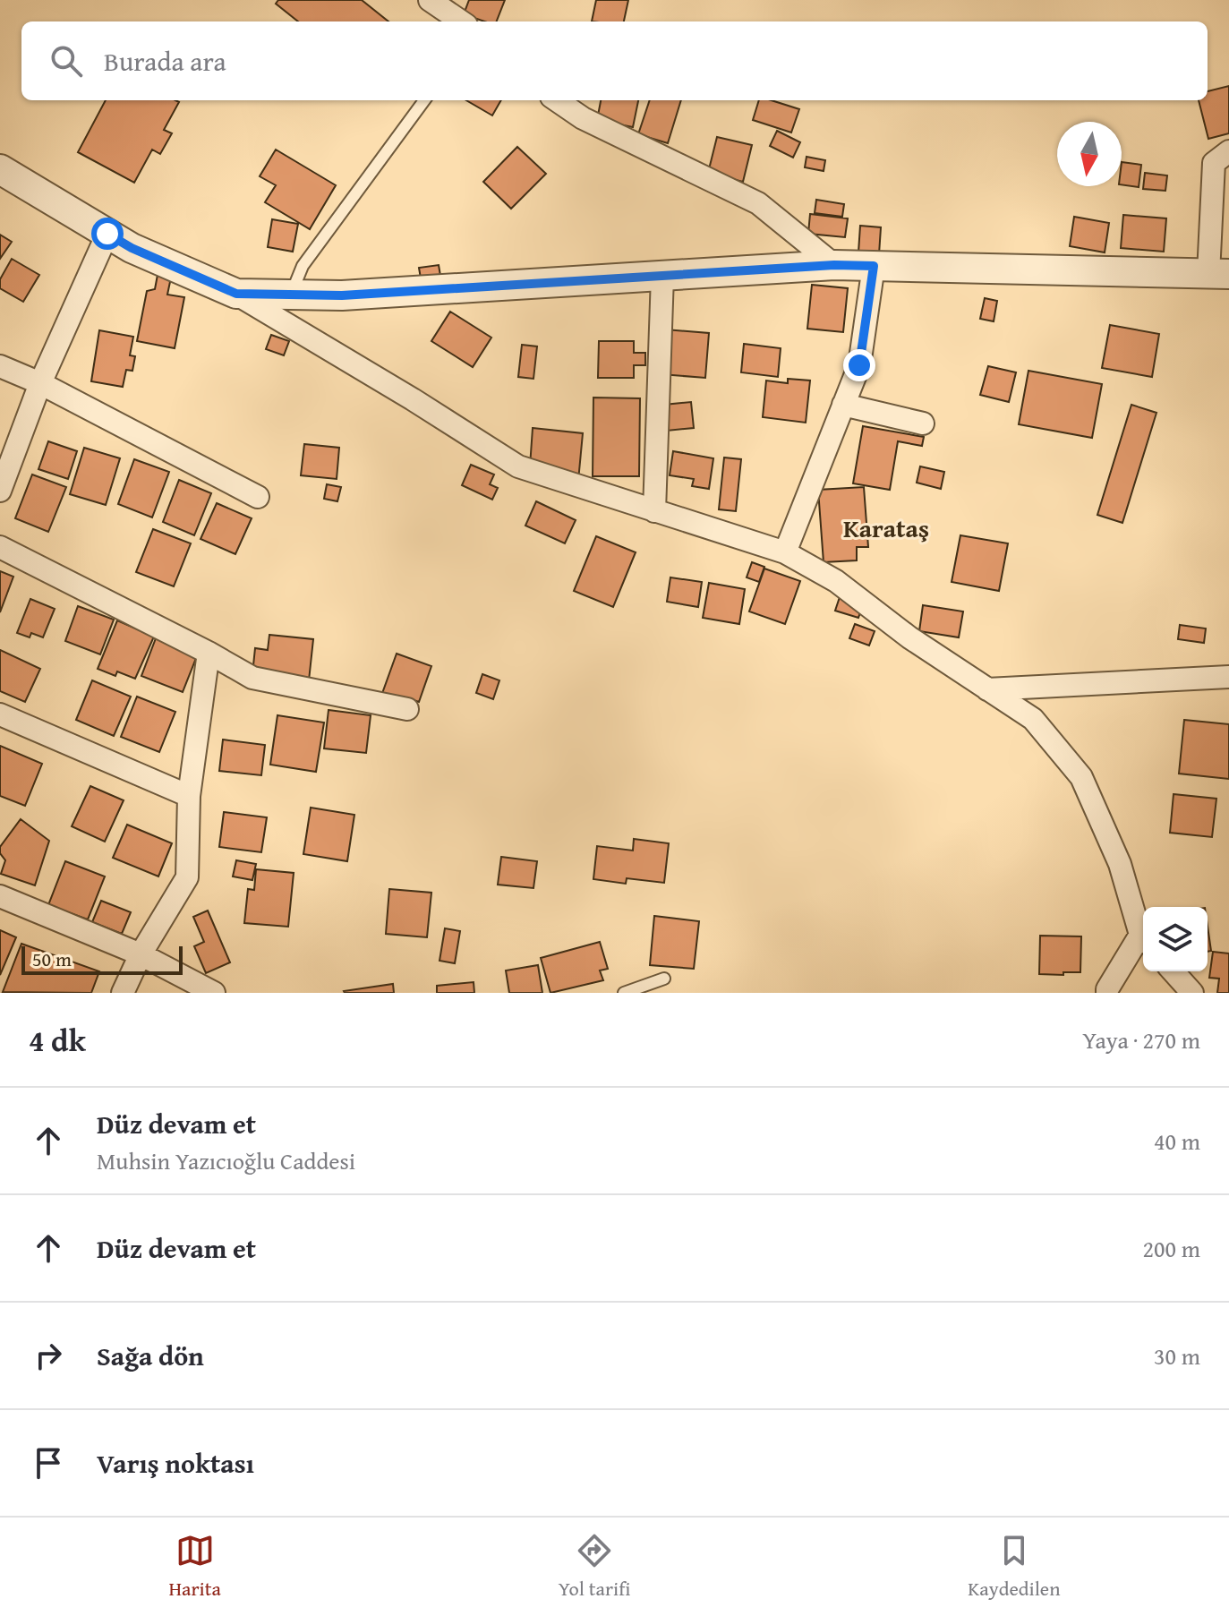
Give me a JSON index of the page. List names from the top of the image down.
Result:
{
  "districts": ["Karataş"],
  "scale_bar": "50 m",
  "north": "bottom",
  "page": {
    "search": "Burada ara",
    "scale": "50 m",
    "heading": ["4 dk", "Yaya · 270 m"],
    "list": [
      ["Düz devam et", "Muhsin Yazıcıoğlu Caddesi", "40 m"],
      ["Düz devam et", "200 m"],
      ["Sağa dön", "30 m"],
      "Varış noktası"
    ],
    "nav": ["Harita", "Yol tarifi", "Kaydedilen"]
  }
}
